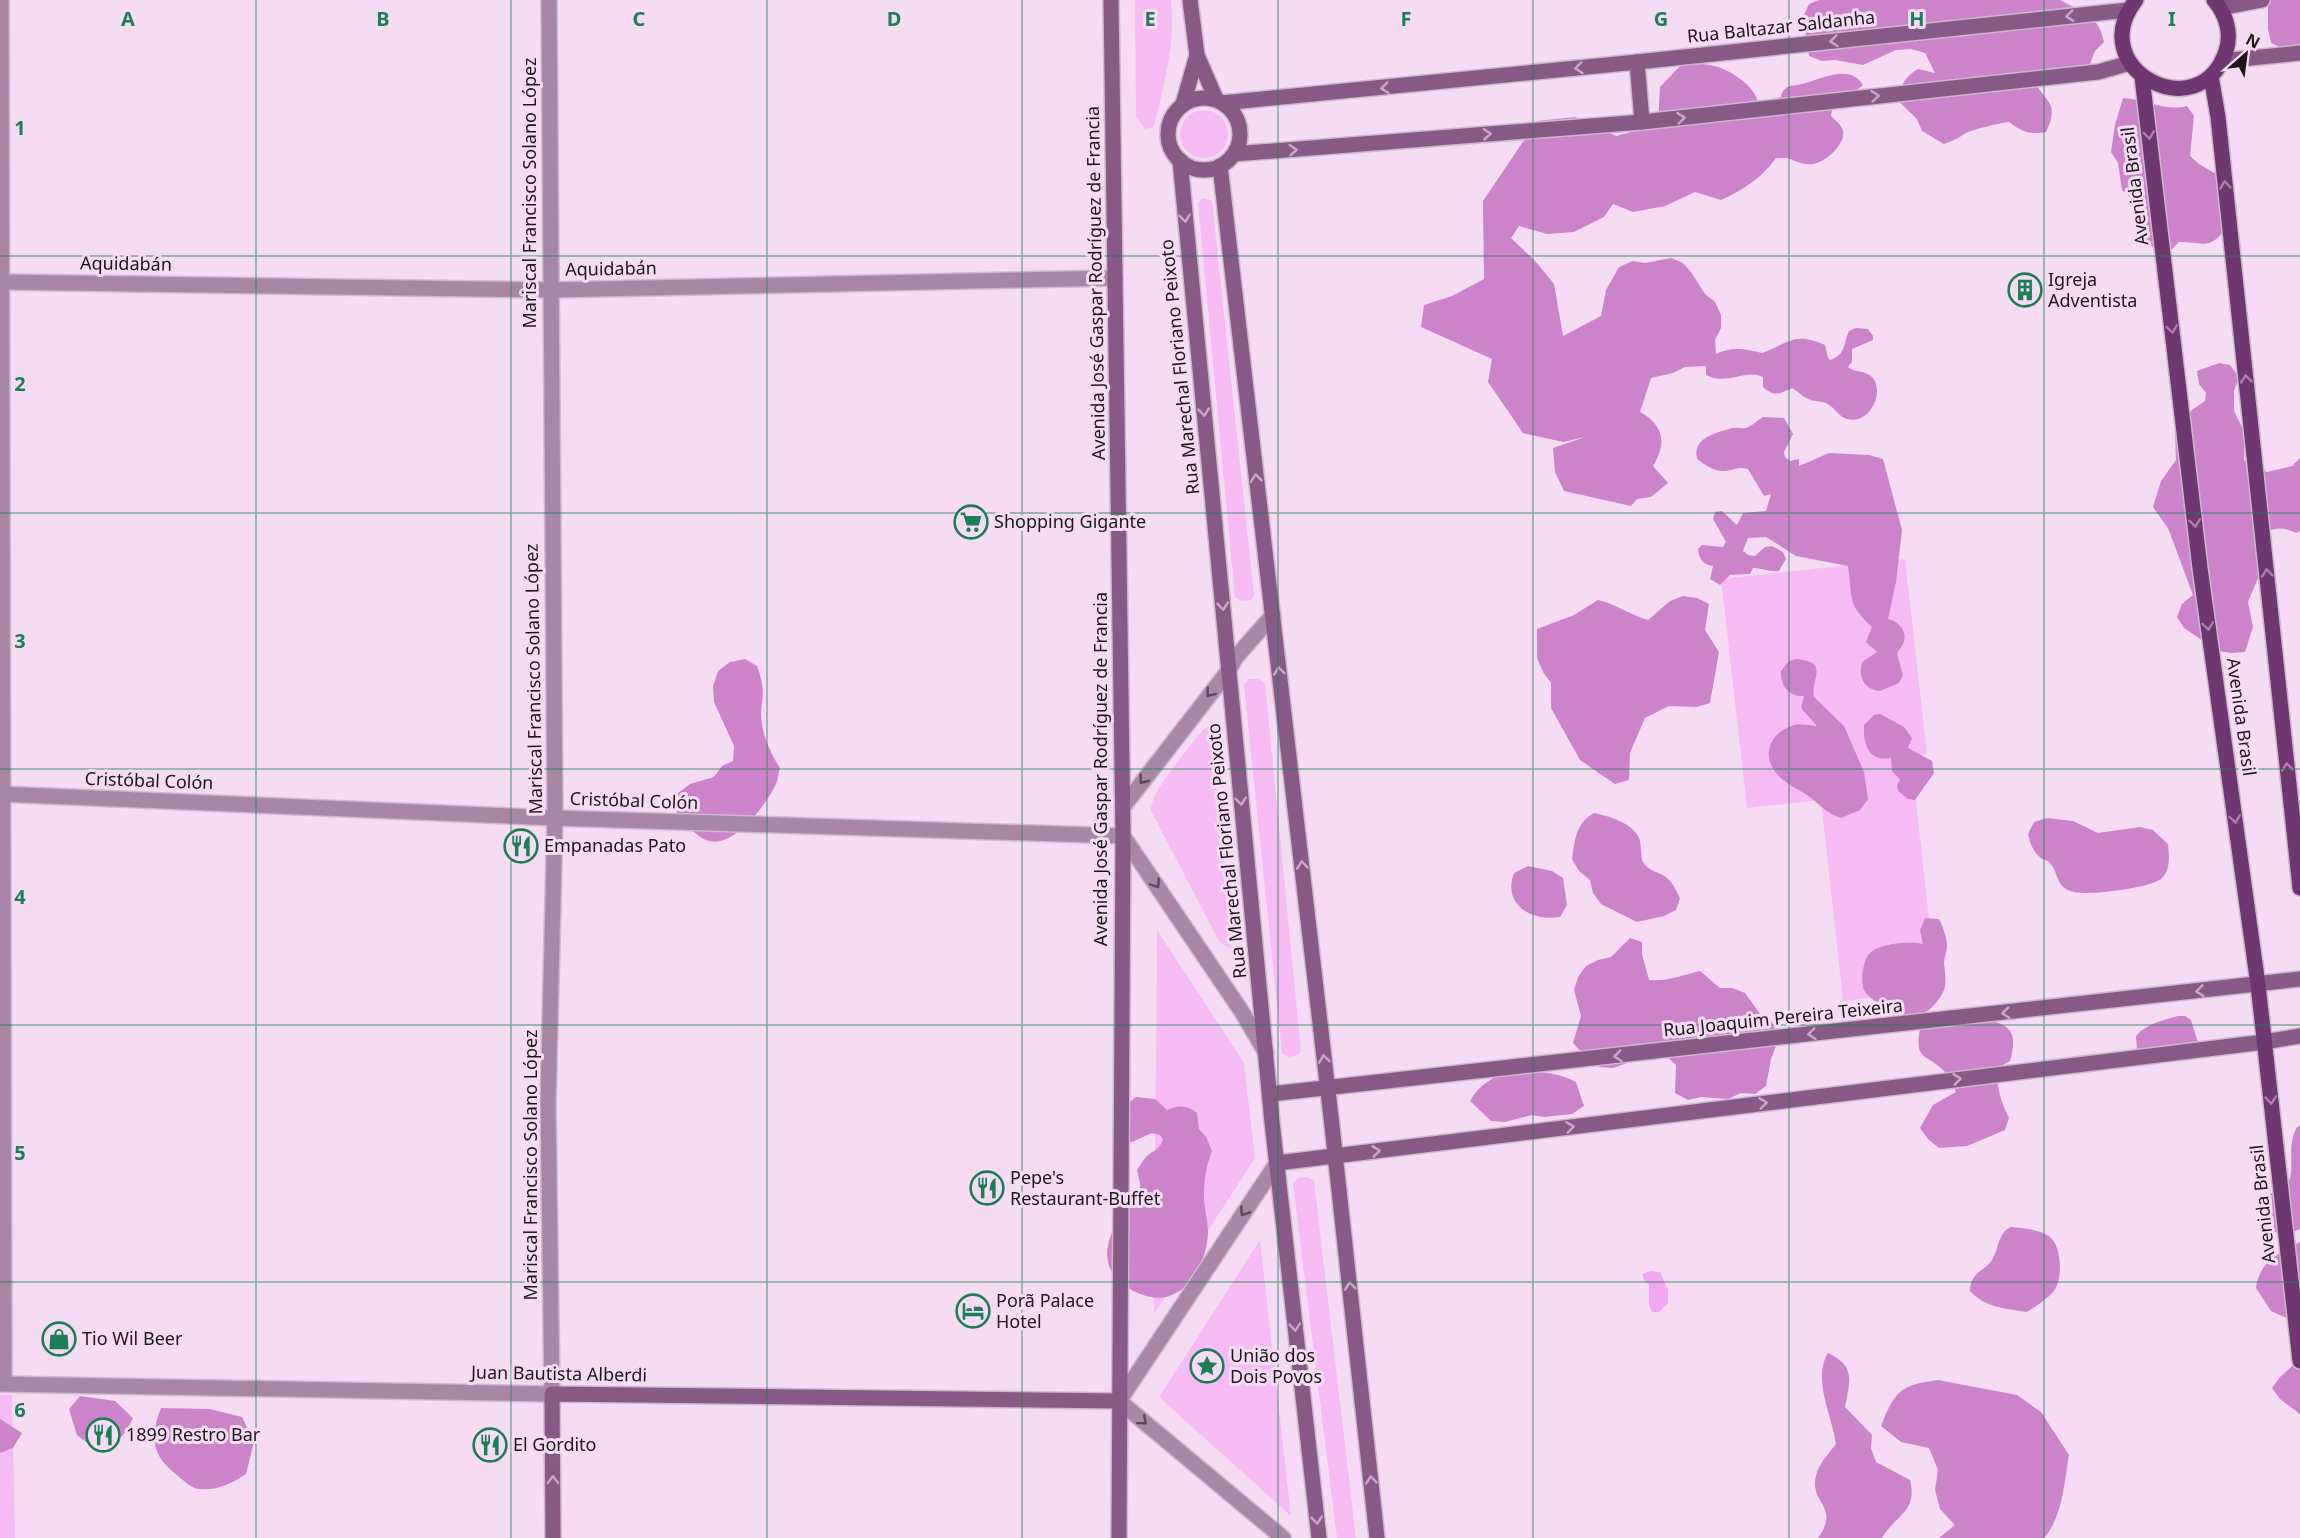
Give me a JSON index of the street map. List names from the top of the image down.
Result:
{
  "streets": {
    "main road": [
      "Rua Baltazar Saldanha",
      "Avenida Brasil",
      "Mariscal Francisco Solano López",
      "Avenida José Gaspar Rodríguez de Francia",
      "Rua Marechal Floriano Peixoto",
      "Rua Joaquim Pereira Teixeira",
      "Juan Bautista Alberdi"
    ],
    "street": ["Aquidabán", "Cristóbal Colón"]
  },
  "crossings": [
    ["Rua Baltazar Saldanha", "Rua Marechal Floriano Peixoto"],
    ["Avenida Brasil", "Rua Joaquim Pereira Teixeira"],
    ["Mariscal Francisco Solano López", "Aquidabán"],
    ["Mariscal Francisco Solano López", "Cristóbal Colón"],
    ["Mariscal Francisco Solano López", "Juan Bautista Alberdi"],
    ["Aquidabán", "Avenida José Gaspar Rodríguez de Francia"],
    ["Avenida José Gaspar Rodríguez de Francia", "Cristóbal Colón"],
    ["Avenida José Gaspar Rodríguez de Francia", "Juan Bautista Alberdi"],
    ["Rua Marechal Floriano Peixoto", "Rua Joaquim Pereira Teixeira"]
  ],
  "places": {
    "building": ["Igreja Adventista"],
    "supermarket": ["Shopping Gigante"],
    "restaurant": [
      "Empanadas Pato",
      "Pepe's Restaurant-Buffet",
      "1899 Restro Bar",
      "El Gordito"
    ],
    "hotel": ["Porã Palace Hotel"],
    "shop": ["Tio Wil Beer"],
    "place": ["União dos Dois Povos"]
  },
  "north": "top right",
  "grid": {
    "columns": [
      "A",
      "B",
      "C",
      "D",
      "E",
      "F",
      "G",
      "H",
      "I"
    ],
    "rows": [
      "1",
      "2",
      "3",
      "4",
      "5",
      "6"
    ]
  }
}
